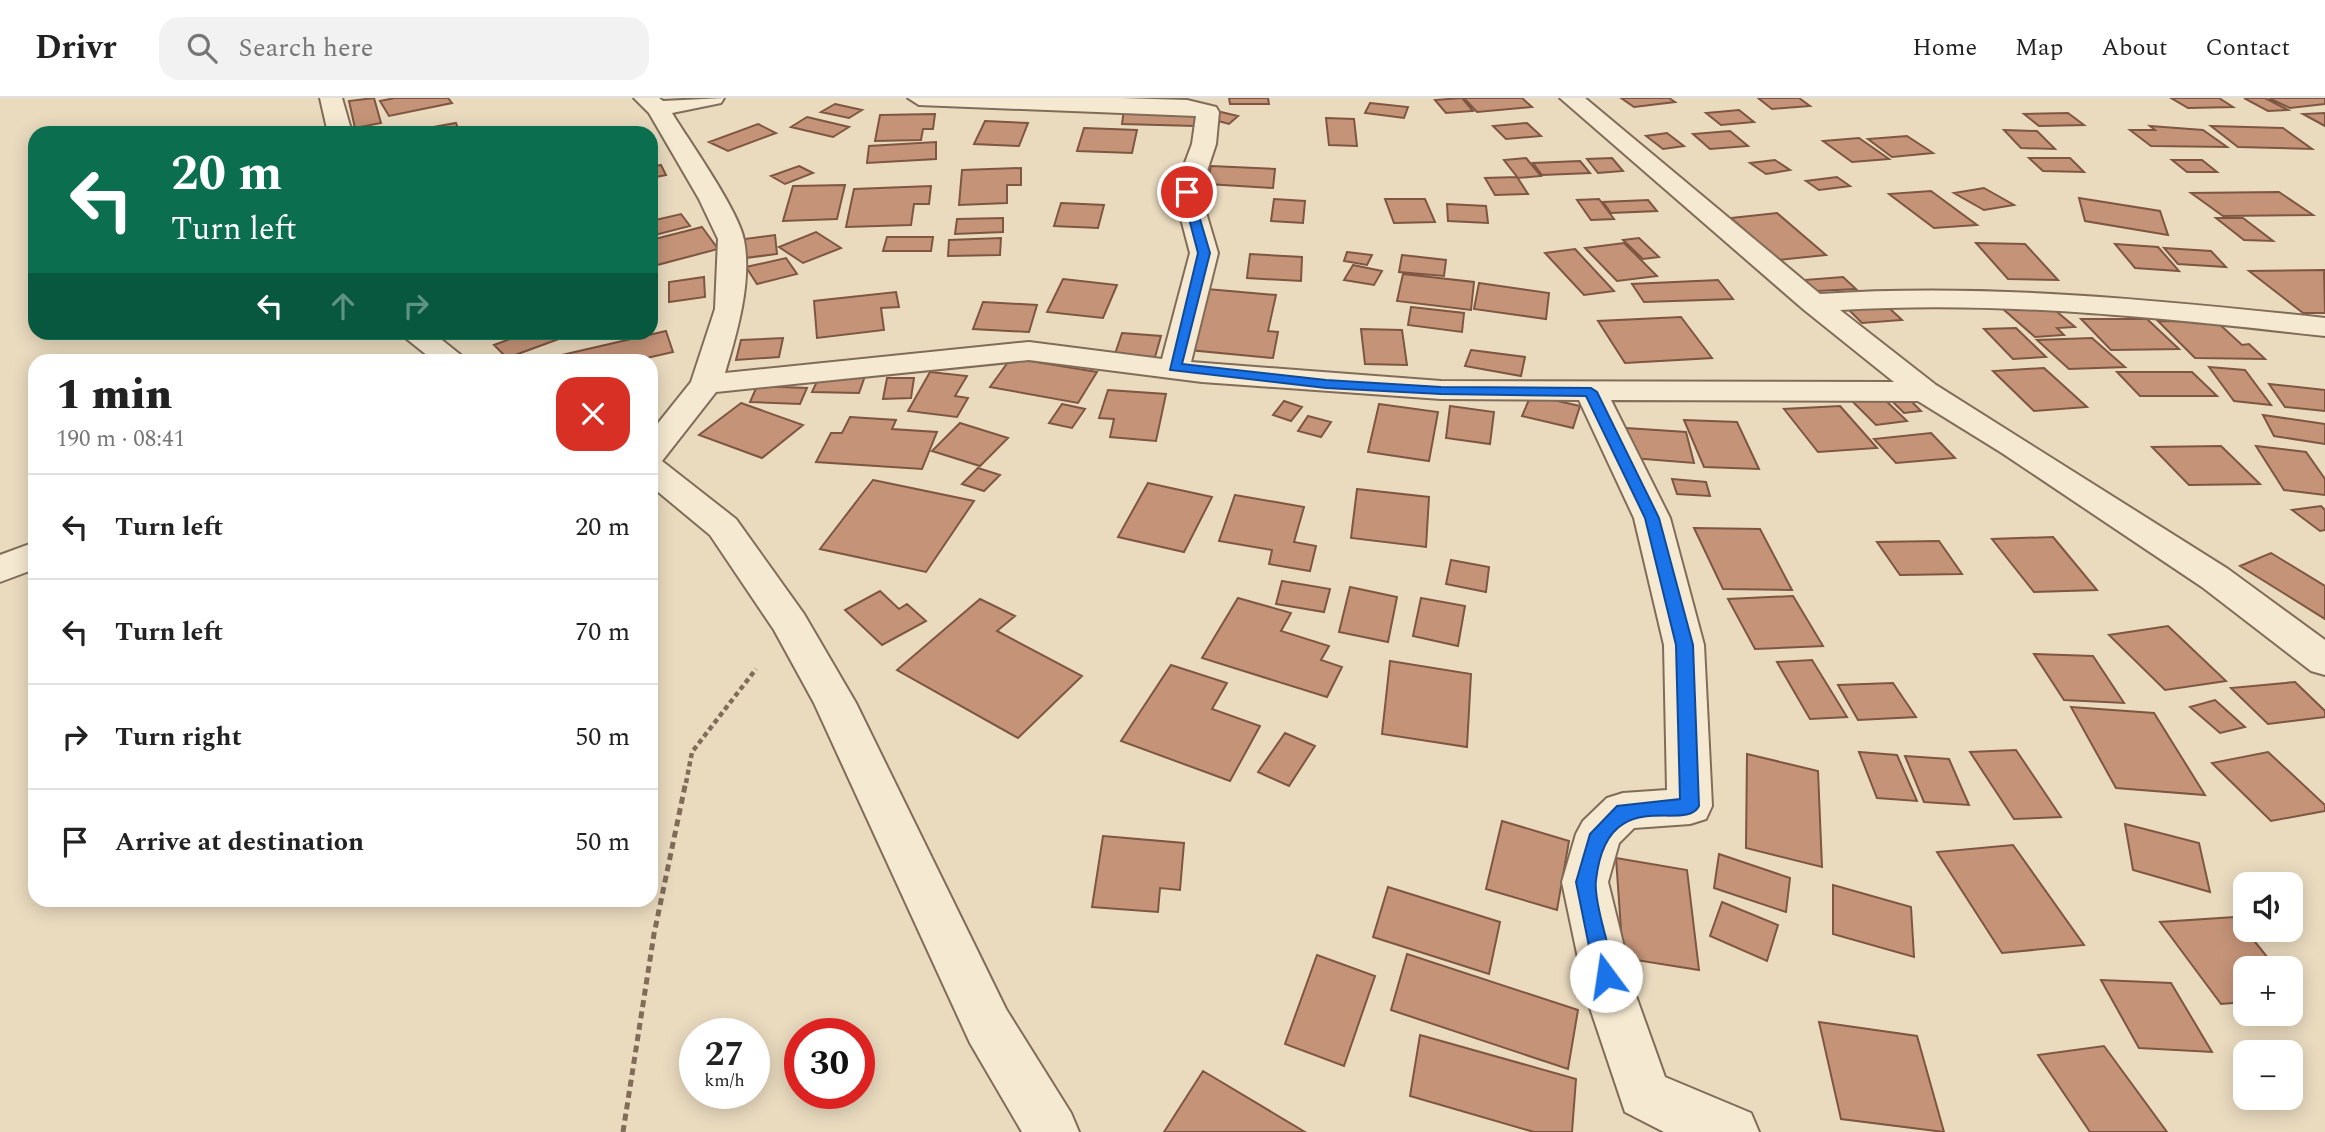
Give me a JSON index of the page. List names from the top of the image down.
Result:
{
  "page": {
    "header": "Drivr",
    "search": "Search here",
    "nav": [
      "Home",
      "Map",
      "About",
      "Contact"
    ],
    "turn": ["20 m", "Turn left"],
    "heading": ["1 min", "190 m · 08:41"],
    "list": [
      {
        "name": "Turn left",
        "value": "20 m"
      },
      {
        "name": "Turn left",
        "value": "70 m"
      },
      {
        "name": "Turn right",
        "value": "50 m"
      },
      {
        "name": "Arrive at destination",
        "value": "50 m"
      }
    ],
    "map_buttons": ["+", "−"],
    "speed": "27 km/h",
    "limit": "30"
  }
}
